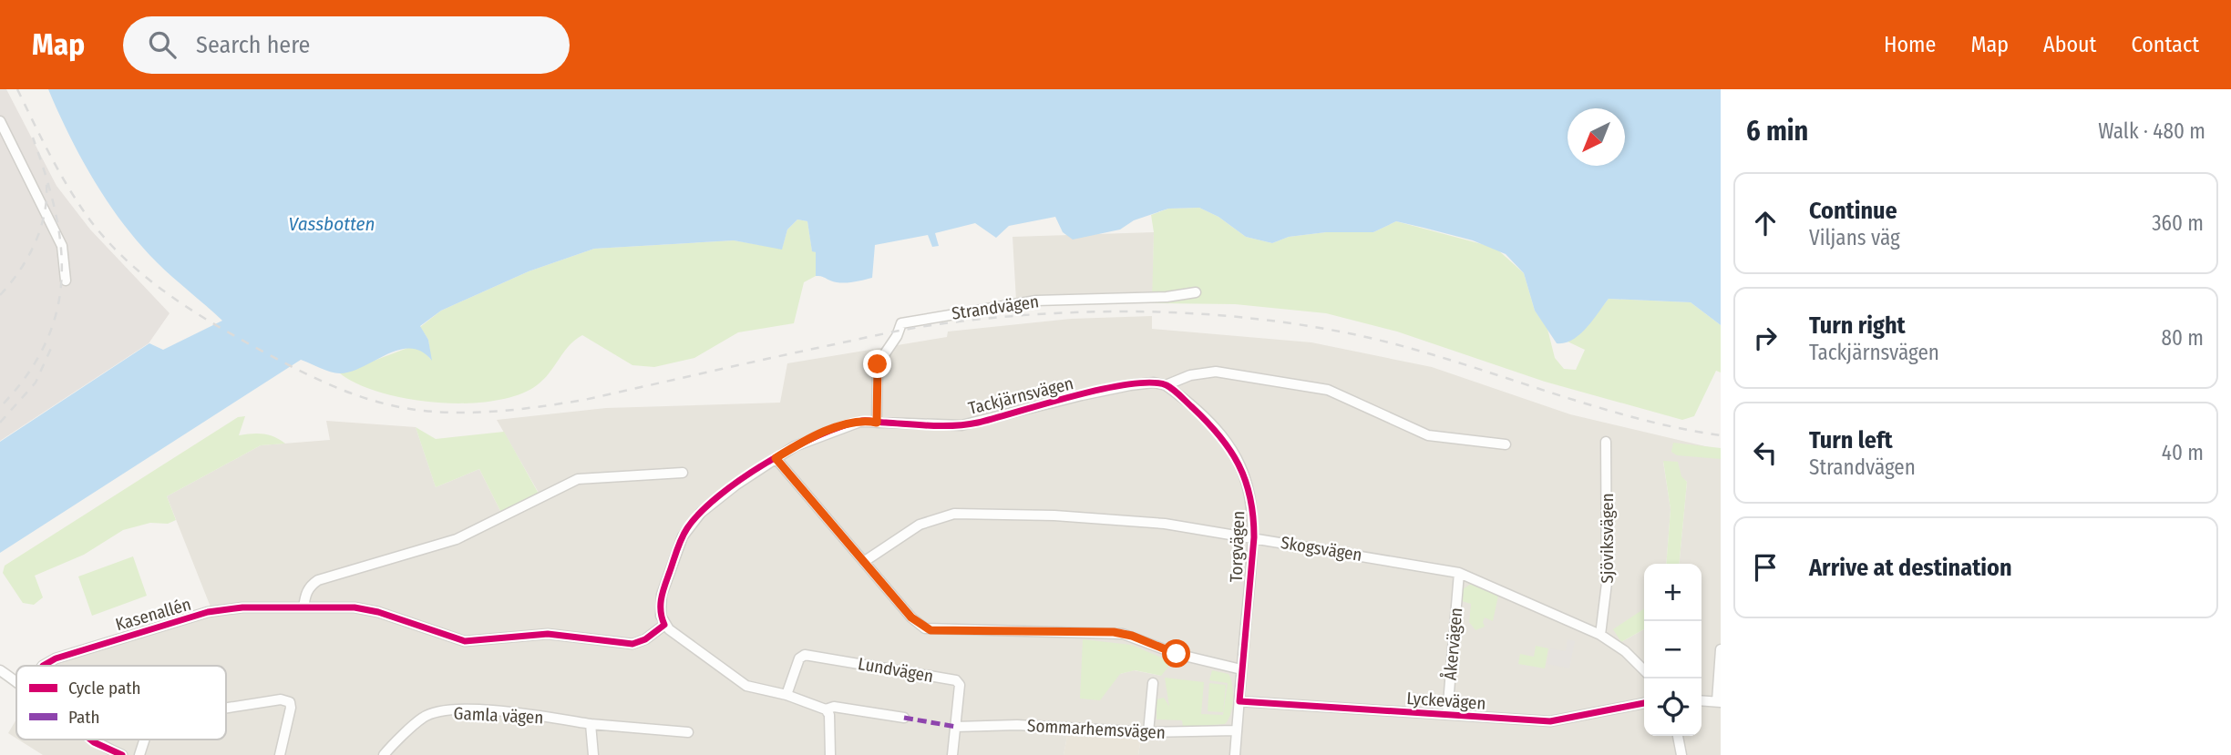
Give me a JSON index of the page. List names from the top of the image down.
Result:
{
  "streets": {
    "street": [
      "Strandvägen",
      "Tackjärnsvägen",
      "Sjöviksvägen",
      "Torgvägen",
      "Skogsvägen",
      "Kasenallén",
      "Åkervägen",
      "Lundvägen",
      "Lyckevägen",
      "Gamla vägen",
      "Sommarhemsvägen"
    ]
  },
  "crossings": [
    ["Strandvägen", "Tackjärnsvägen"],
    ["Tackjärnsvägen", "Torgvägen"],
    ["Sjöviksvägen", "Skogsvägen"],
    ["Torgvägen", "Skogsvägen"],
    ["Torgvägen", "Lyckevägen"],
    ["Torgvägen", "Sommarhemsvägen"],
    ["Skogsvägen", "Åkervägen"],
    ["Åkervägen", "Lyckevägen"],
    ["Lundvägen", "Sommarhemsvägen"]
  ],
  "water": ["Vassbotten"],
  "legend": ["Cycle path", "Path"],
  "north": "bottom left",
  "page": {
    "header": "Map",
    "search": "Search here",
    "nav": [
      "Home",
      "Map",
      "About",
      "Contact"
    ],
    "heading": ["6 min", "Walk · 480 m"],
    "list": [
      ["Continue", "Viljans väg", "360 m"],
      ["Turn right", "Tackjärnsvägen", "80 m"],
      ["Turn left", "Strandvägen", "40 m"],
      "Arrive at destination"
    ],
    "map_buttons": ["+", "−"]
  }
}
